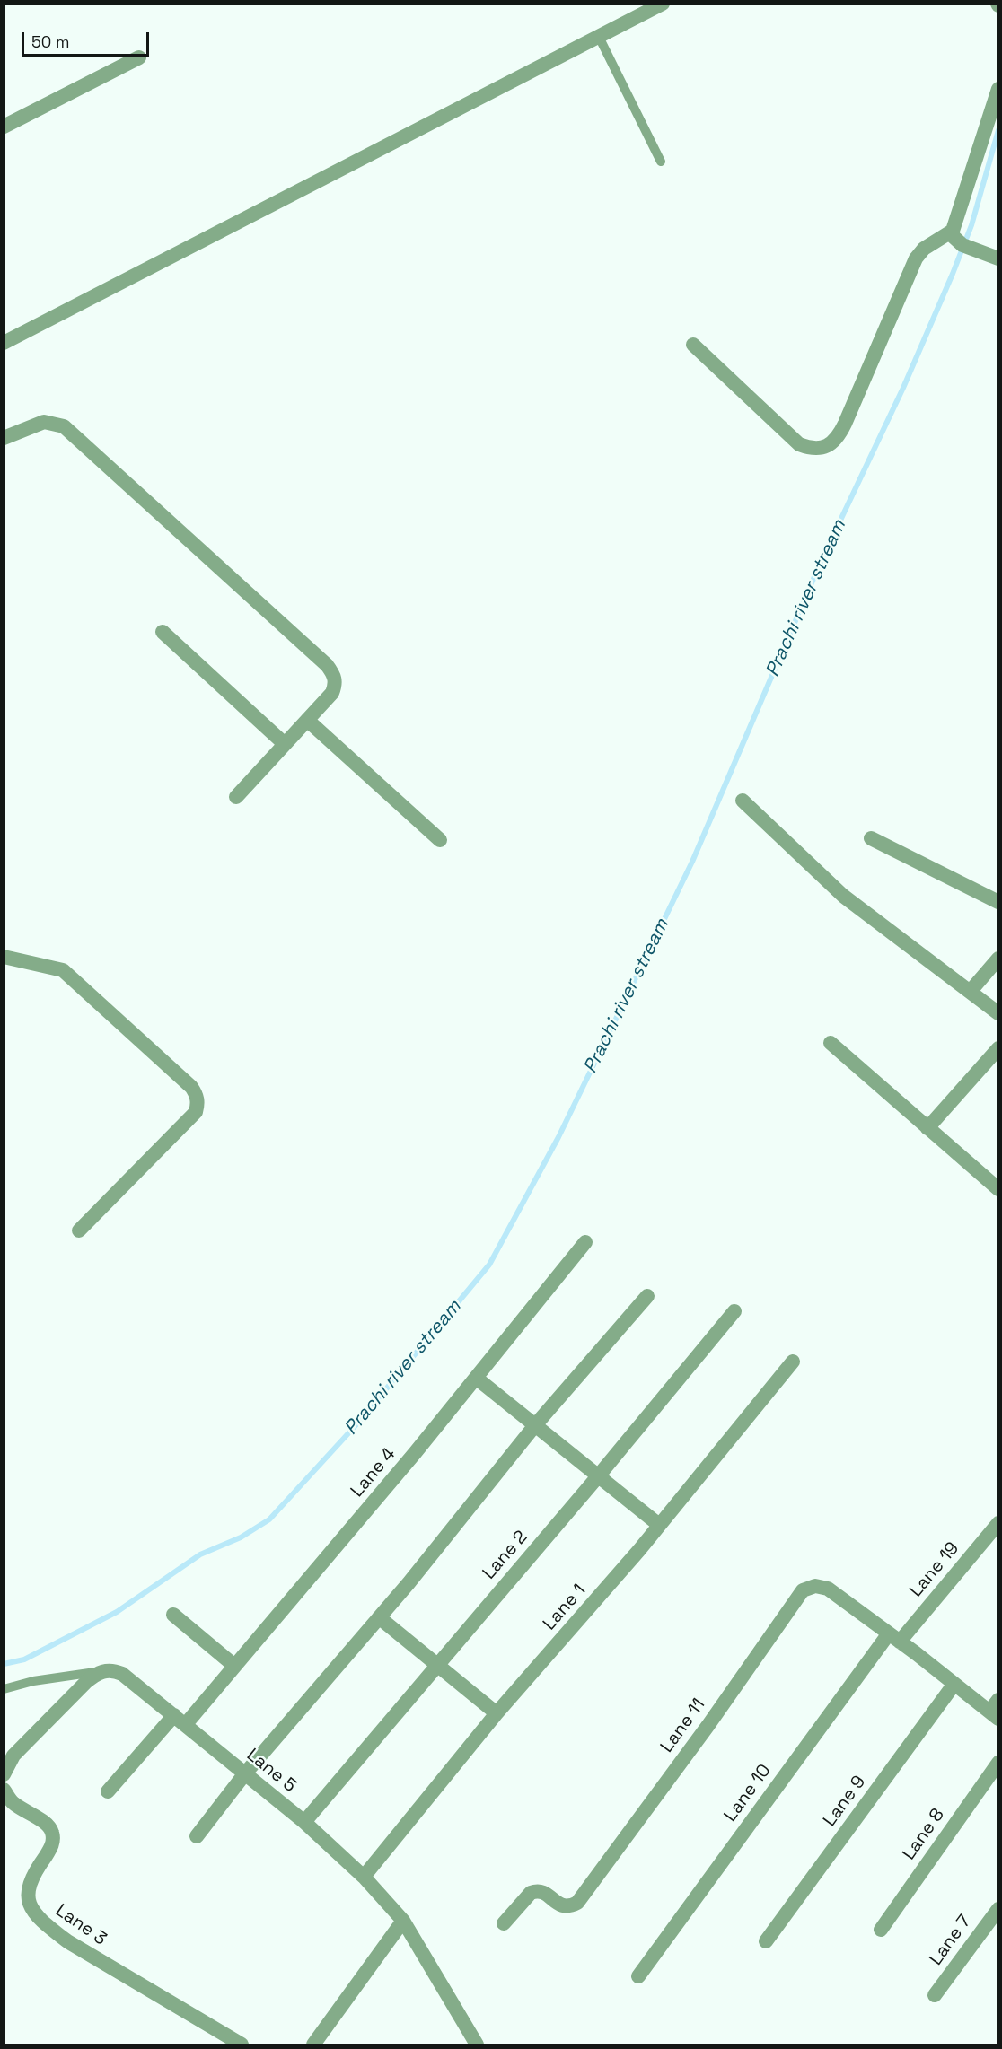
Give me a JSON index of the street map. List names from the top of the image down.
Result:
{
  "streets": {
    "street": [
      "Lane 4",
      "Lane 2",
      "Lane 19",
      "Lane 1",
      "Lane 11",
      "Lane 5",
      "Lane 10",
      "Lane 9",
      "Lane 8",
      "Lane 3",
      "Lane 7"
    ]
  },
  "crossings": [
    ["Lane 4", "Lane 5"],
    ["Lane 2", "Lane 5"],
    ["Lane 19", "Lane 11"],
    ["Lane 19", "Lane 10"],
    ["Lane 1", "Lane 5"],
    ["Lane 11", "Lane 10"]
  ],
  "water": ["Prachi river stream"],
  "scale_bar": "50 m"
}
